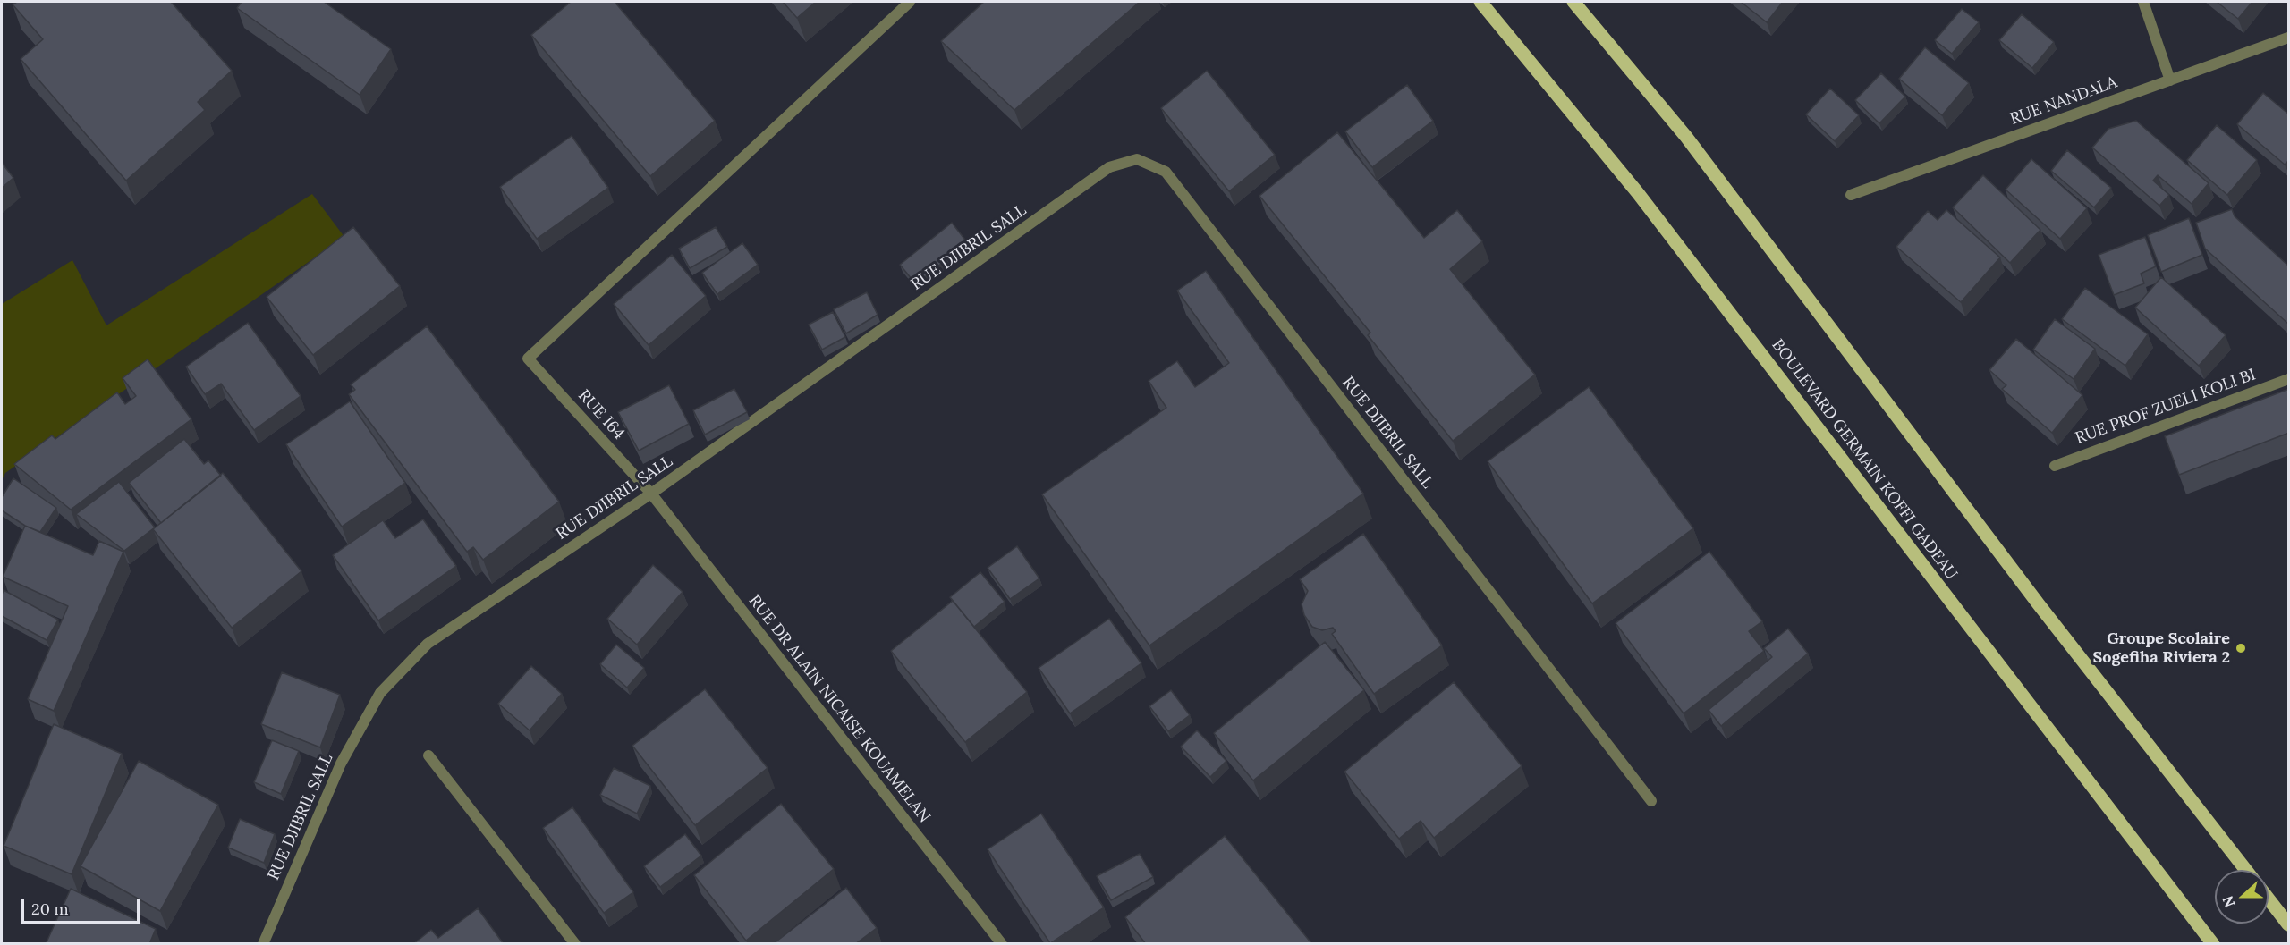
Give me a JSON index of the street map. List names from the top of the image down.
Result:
{
  "streets": {
    "main road": ["BOULEVARD GERMAIN KOFFI GADEAU"],
    "street": [
      "RUE NANDALA",
      "RUE DJIBRIL SALL",
      "RUE PROF ZUELI KOLI BI",
      "RUE I64",
      "RUE DR ALAIN NICAISE KOUAMELAN"
    ]
  },
  "crossings": [
    ["RUE DJIBRIL SALL", "RUE I64"],
    ["RUE DJIBRIL SALL", "RUE DR ALAIN NICAISE KOUAMELAN"],
    ["RUE I64", "RUE DR ALAIN NICAISE KOUAMELAN"]
  ],
  "places": ["Groupe Scolaire Sogefiha Riviera 2"],
  "scale_bar": "20 m",
  "north": "left"
}
